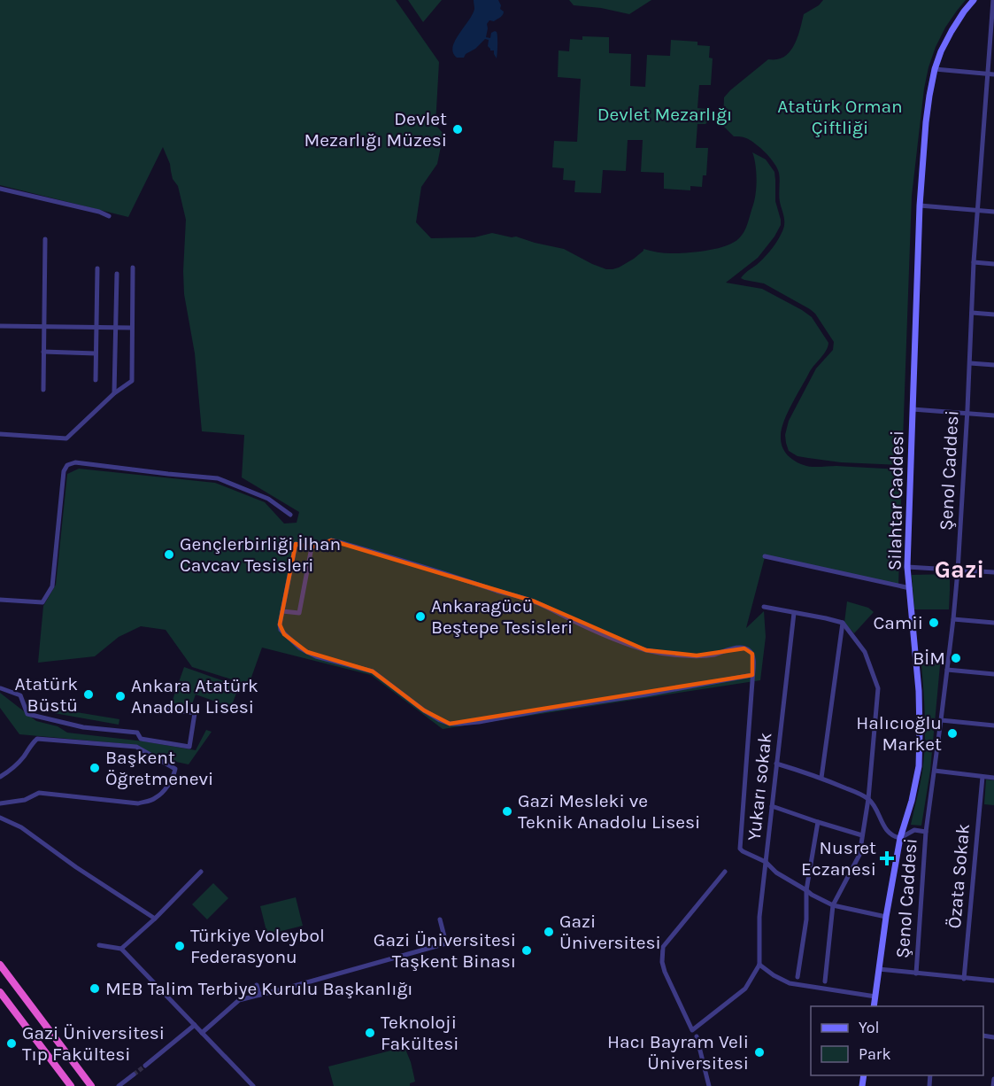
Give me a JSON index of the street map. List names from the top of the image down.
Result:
{
  "streets": {
    "main road": ["Silahtar Caddesi"],
    "street": ["Şenol Caddesi", "Yukarı sokak", "Özata Sokak"]
  },
  "districts": ["Gazi"],
  "parks": ["Atatürk Orman Çiftliği", "Devlet Mezarlığı"],
  "places": {
    "other": [
      "Devlet Mezarlığı Müzesi",
      "Gençlerbirliği İlhan Cavcav Tesisleri",
      "Ankaragücü Beştepe Tesisleri",
      "Camii",
      "BİM",
      "Atatürk Büstü",
      "Ankara Atatürk Anadolu Lisesi",
      "Halıcıoğlu Market",
      "Başkent Öğretmenevi",
      "Gazi Mesleki ve Teknik Anadolu Lisesi",
      "Gazi Üniversitesi",
      "Türkiye Voleybol Federasyonu",
      "Gazi Üniversitesi Taşkent Binası",
      "MEB Talim Terbiye Kurulu Başkanlığı",
      "Teknoloji Fakültesi",
      "Gazi Üniversitesi Tıp Fakültesi",
      "Hacı Bayram Veli Üniversitesi"
    ],
    "health": ["Nusret Eczanesi"]
  },
  "legend": ["Yol", "Park"]
}
